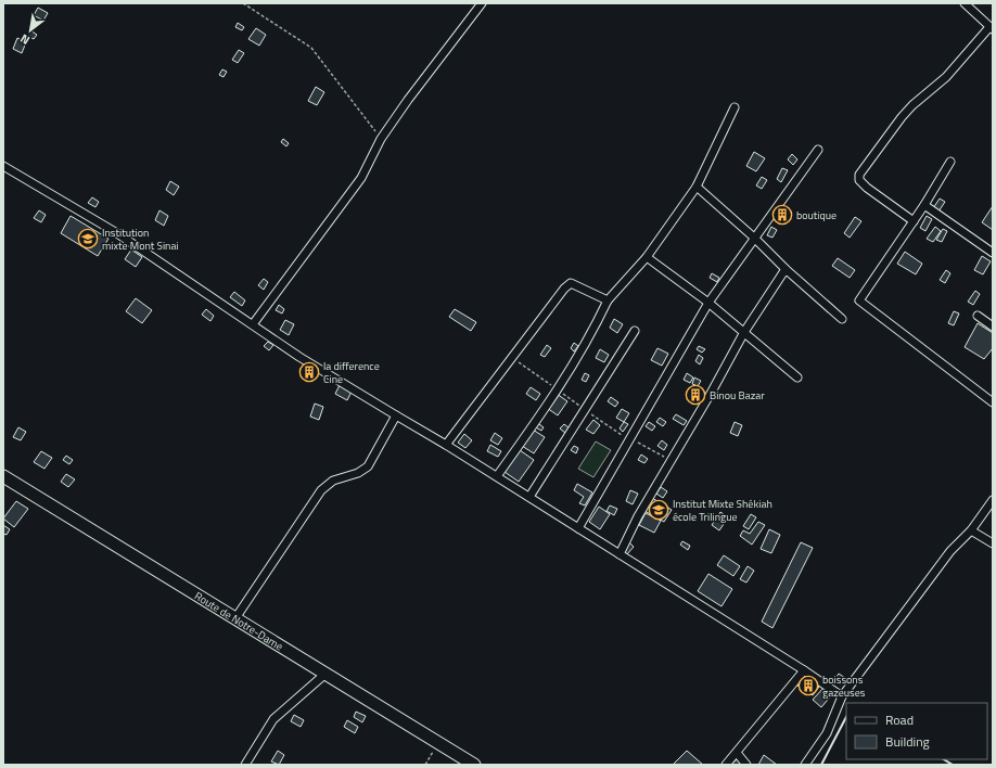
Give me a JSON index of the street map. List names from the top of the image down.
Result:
{
  "streets": {
    "street": ["Route de Notre-Dame"]
  },
  "places": {
    "building": [
      "boutique",
      "la difference Cine",
      "Binou Bazar",
      "boissons gazeuses"
    ],
    "school or university": ["Institution mixte Mont Sinai", "Institut Mixte Shékiah école Trilingue"]
  },
  "legend": ["Road", "Building"],
  "north": "bottom left"
}
